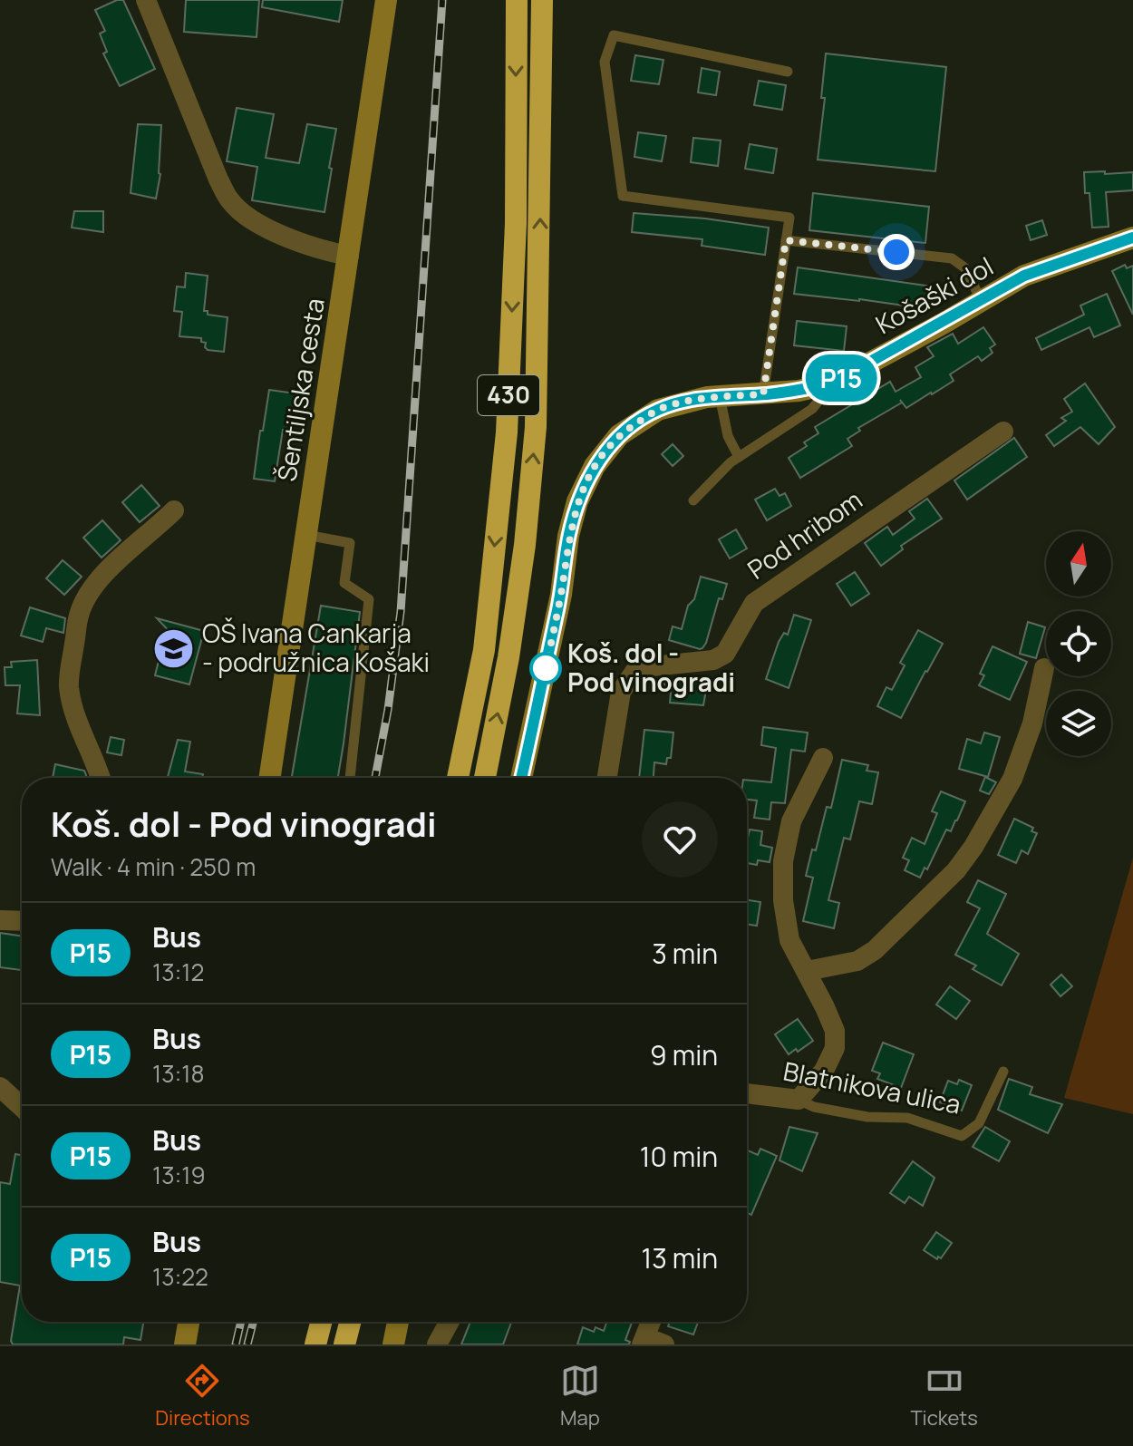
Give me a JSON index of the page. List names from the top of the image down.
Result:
{
  "streets": {
    "highway": ["430"],
    "street": [
      "Košaški dol",
      "Šentiljska cesta",
      "Pod hribom",
      "Blatnikova ulica"
    ]
  },
  "places": {
    "school or university": ["OŠ Ivana Cankarja - podružnica Košaki"],
    "other": ["Koš. dol - Pod vinogradi"]
  },
  "lines": ["bus line P15"],
  "north": "top",
  "page": {
    "on_map": "P15",
    "heading": ["Koš. dol - Pod vinogradi", "Walk · 4 min · 250 m"],
    "list": [
      {
        "mark": "P15",
        "name": "Bus",
        "note": "13:12",
        "value": "3 min"
      },
      {
        "mark": "P15",
        "name": "Bus",
        "note": "13:18",
        "value": "9 min"
      },
      {
        "mark": "P15",
        "name": "Bus",
        "note": "13:19",
        "value": "10 min"
      },
      {
        "mark": "P15",
        "name": "Bus",
        "note": "13:22",
        "value": "13 min"
      }
    ],
    "tabs": ["Directions", "Map", "Tickets"]
  }
}
